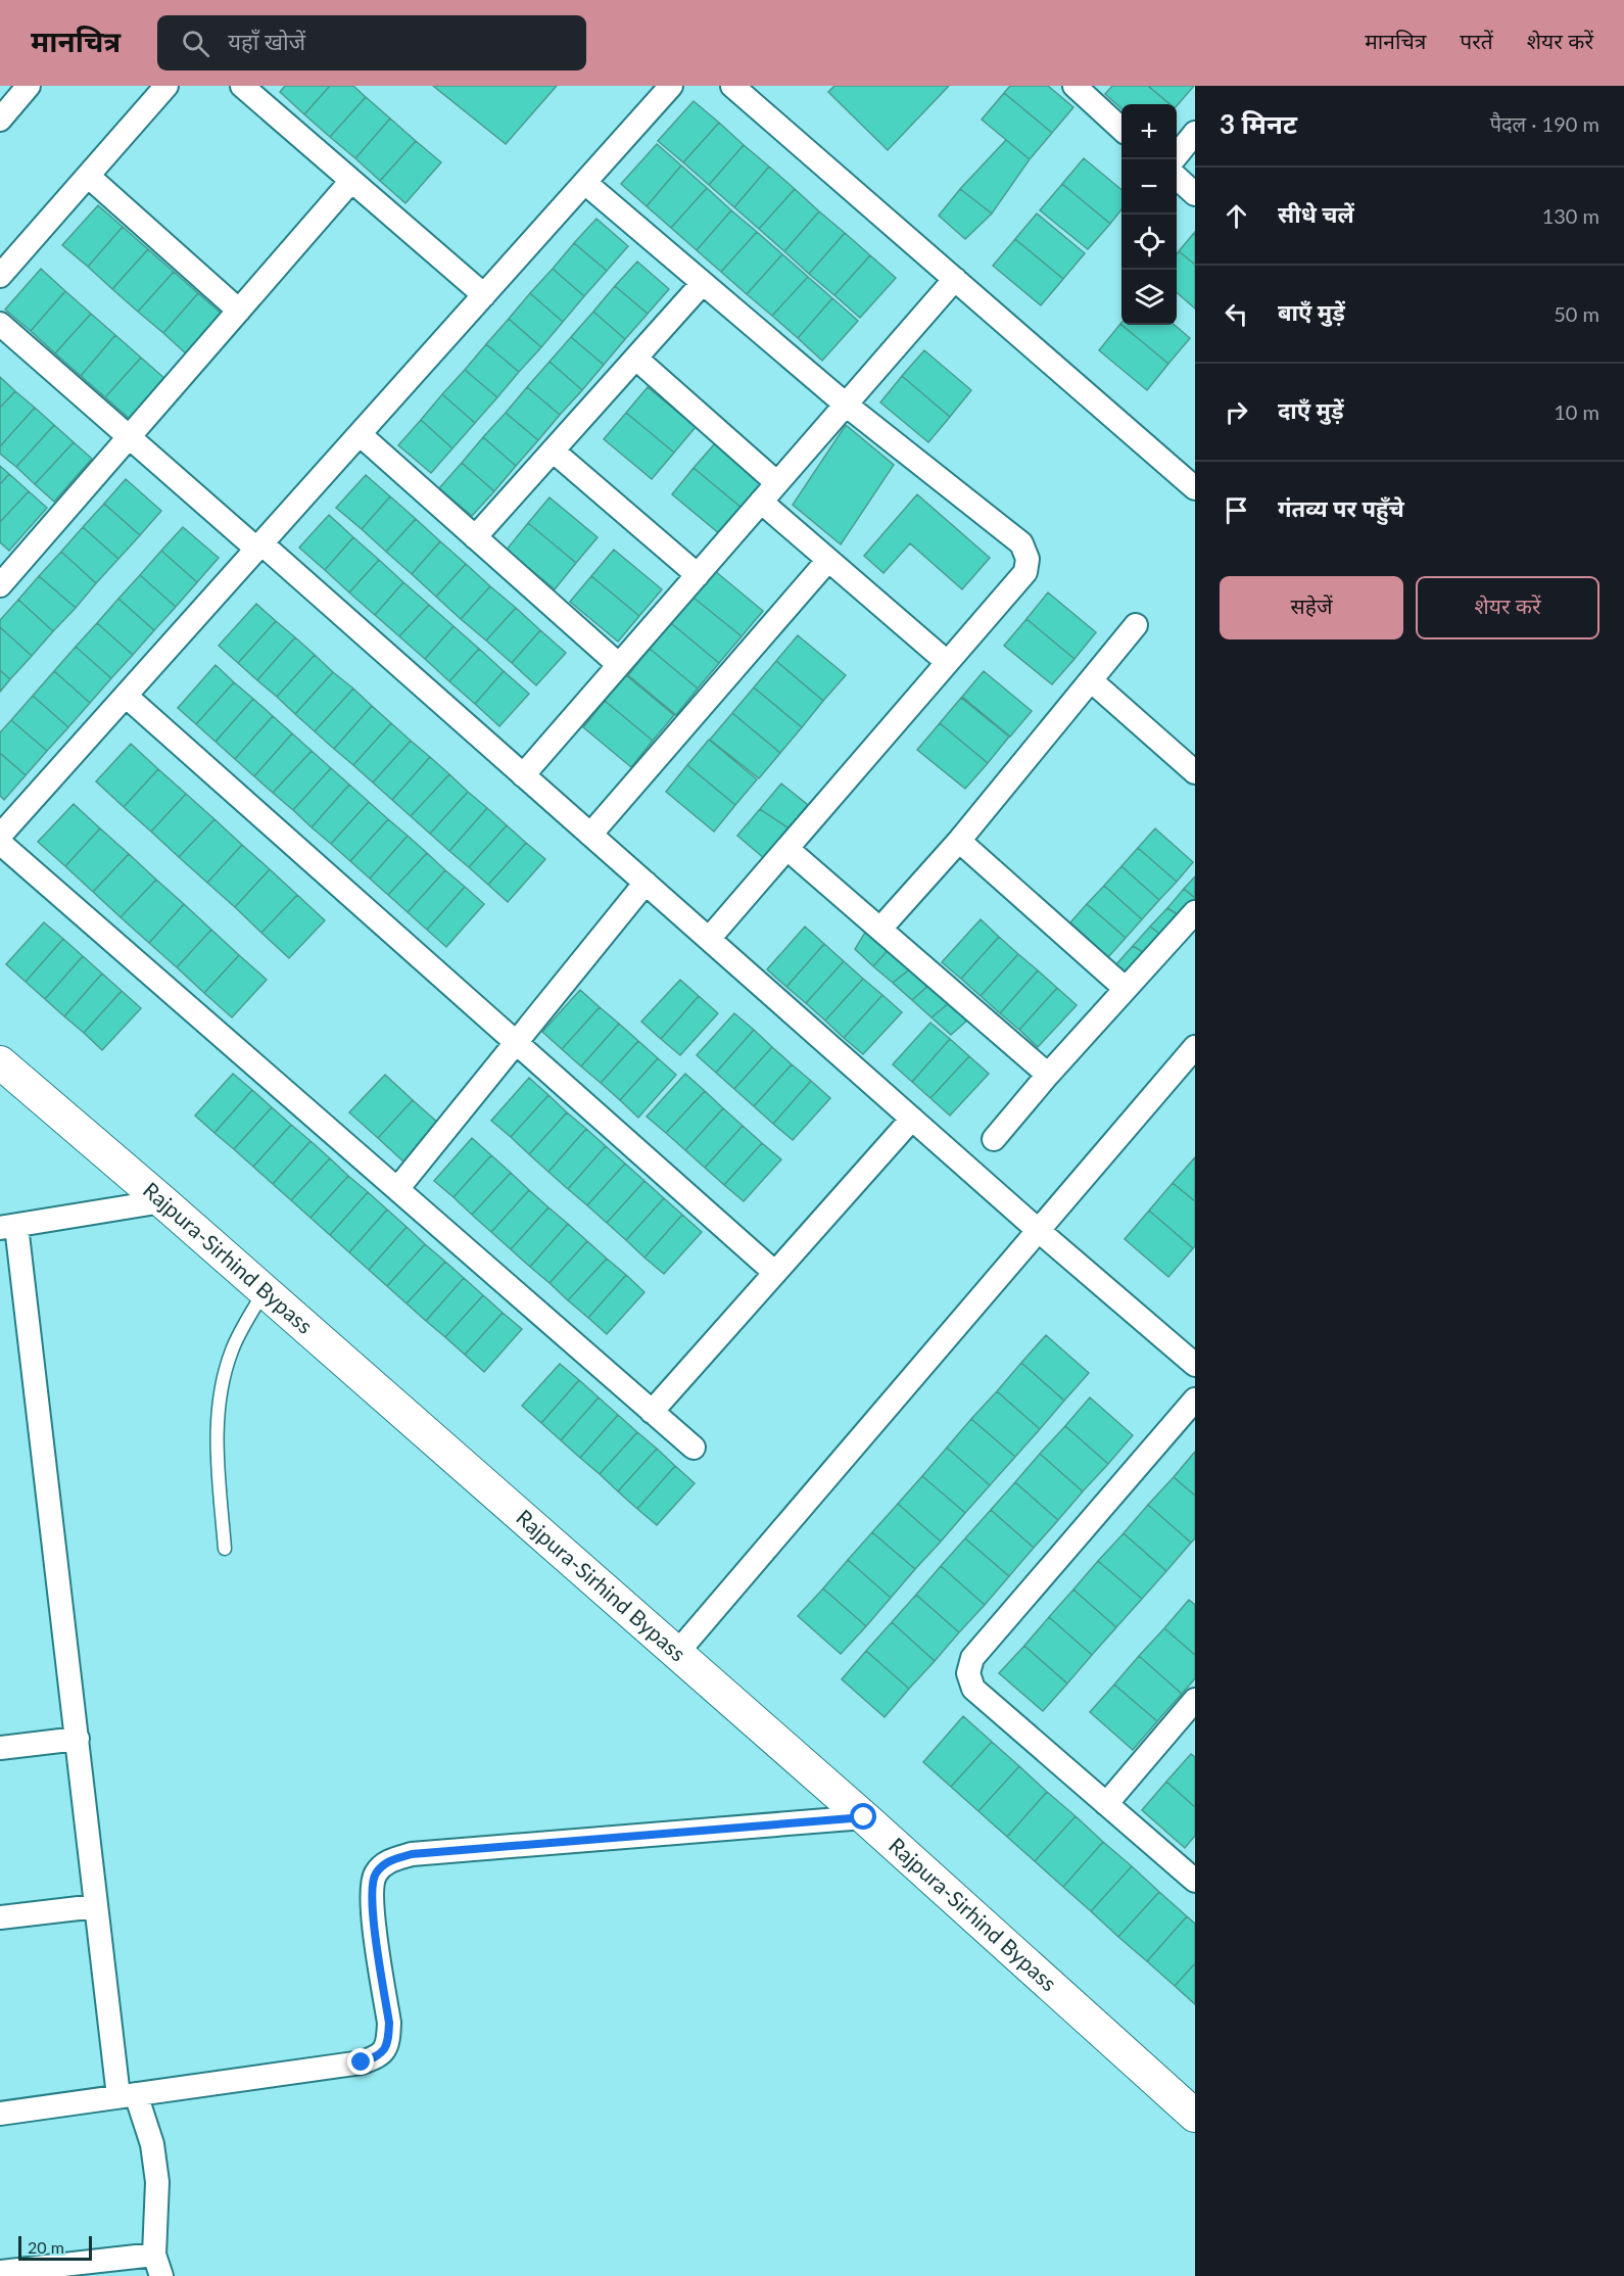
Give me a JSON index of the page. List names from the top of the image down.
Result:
{
  "streets": {
    "main road": ["Rajpura-Sirhind Bypass"]
  },
  "scale_bar": "20 m",
  "page": {
    "header": "मानचित्र",
    "search": "यहाँ खोजें",
    "nav": ["मानचित्र", "परतें", "शेयर करें"],
    "heading": ["3 मिनट", "पैदल · 190 m"],
    "map_buttons": ["+", "−"],
    "list": [
      ["सीधे चलें", "130 m"],
      ["बाएँ मुड़ें", "50 m"],
      ["दाएँ मुड़ें", "10 m"],
      "गंतव्य पर पहुँचे"
    ],
    "buttons": ["सहेजें", "शेयर करें"],
    "scale": "20 m"
  }
}
